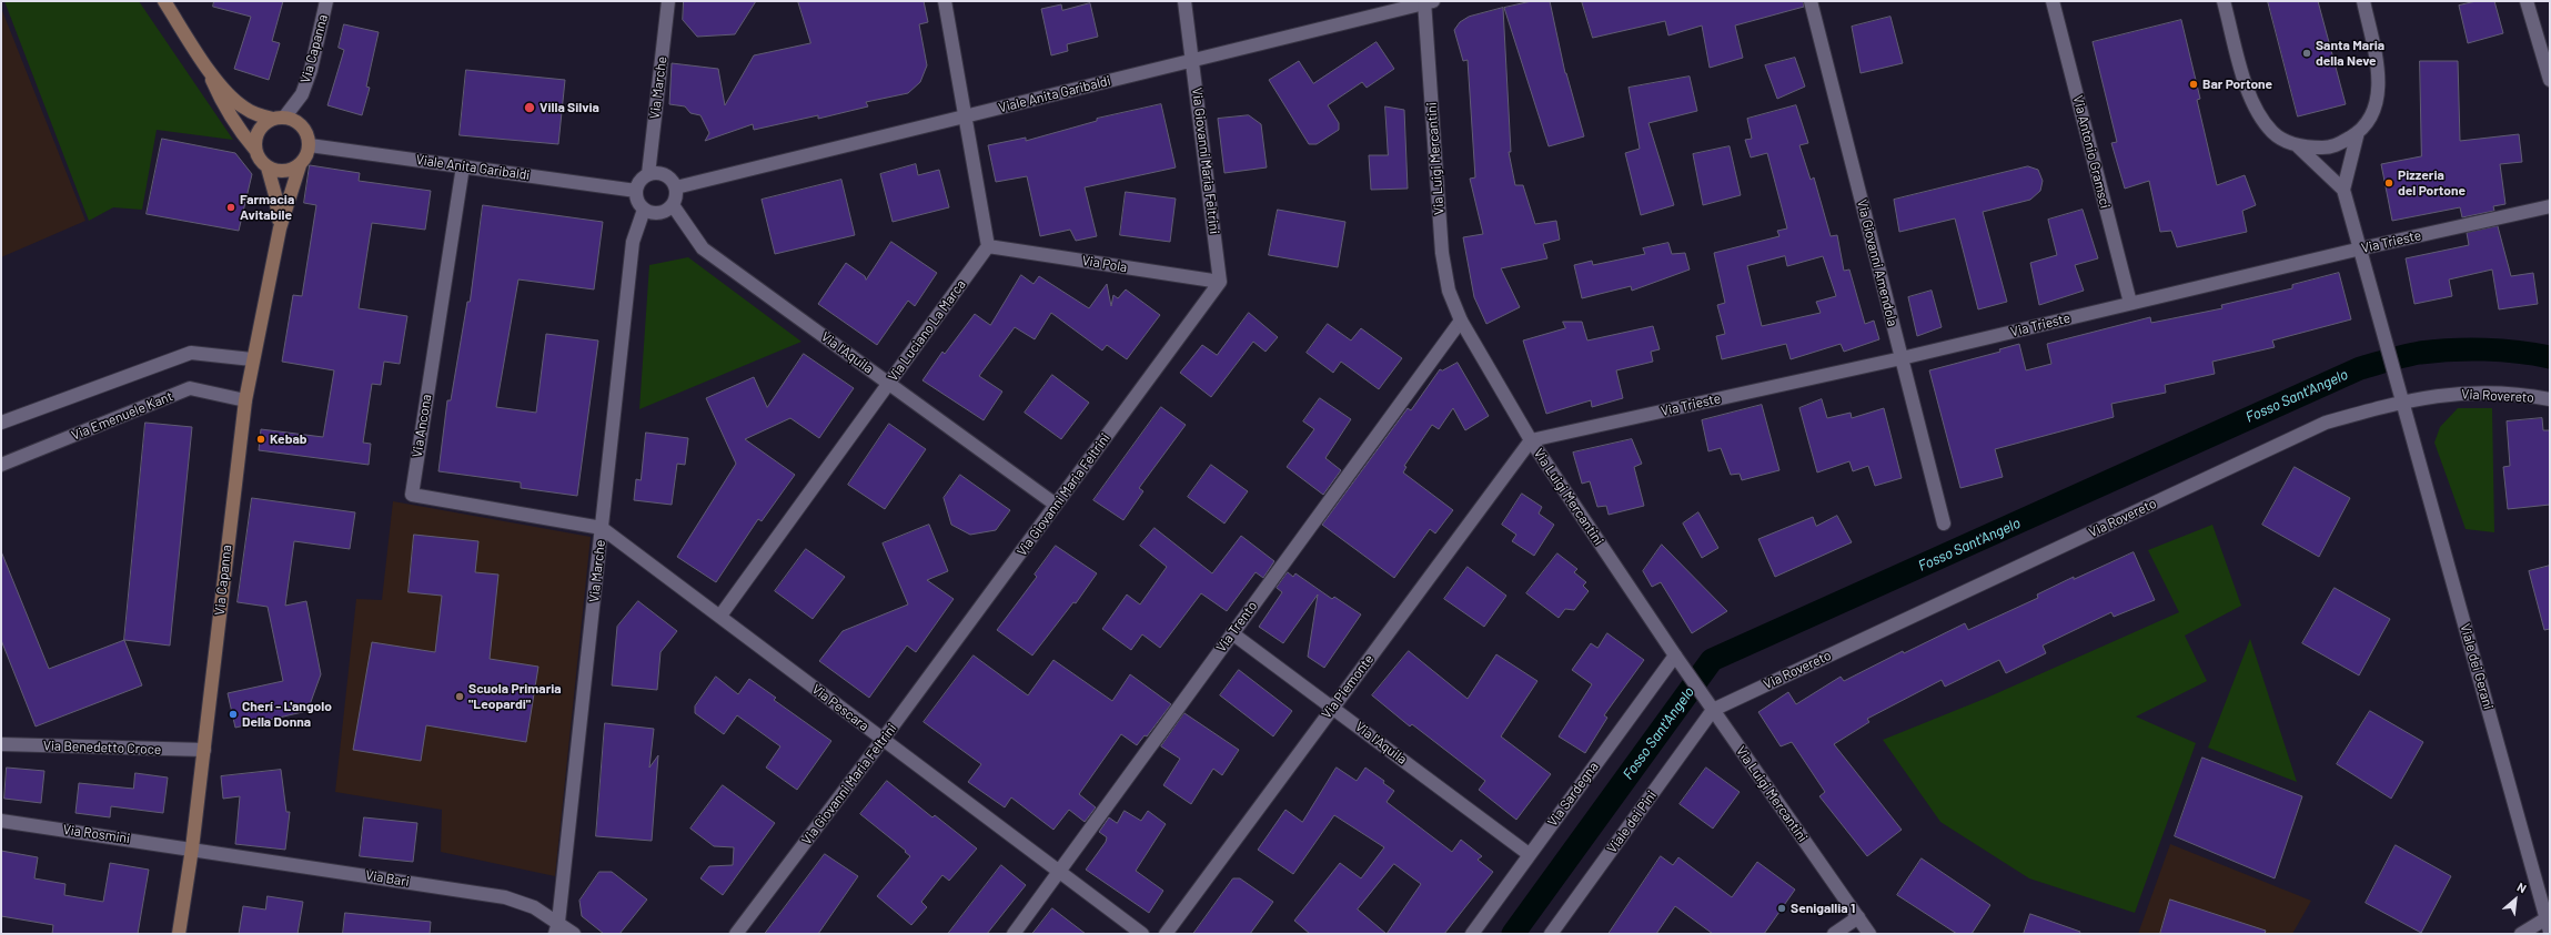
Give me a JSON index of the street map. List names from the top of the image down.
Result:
{
  "streets": {
    "main road": ["Via Capanna"],
    "street": [
      "Via Marche",
      "Viale Anita Garibaldi",
      "Via Antonio Gramsci",
      "Via Luigi Mercantini",
      "Via Giovanni Maria Feltrini",
      "Via Trieste",
      "Via Giovanni Amendola",
      "Via Pola",
      "Via Luciano La Marca",
      "Via l'Aquila",
      "Via Rovereto",
      "Via Emenuele Kant",
      "Via Ancona",
      "Via Trento",
      "Viale dei Gerani",
      "Via Piemonte",
      "Via Pescara",
      "Via Benedetto Croce",
      "Via Sardegna",
      "Viale dei Pini",
      "Via Rosmini",
      "Via Bari"
    ]
  },
  "crossings": [
    ["Via Capanna", "Viale Anita Garibaldi"],
    ["Via Capanna", "Via Emenuele Kant"],
    ["Via Capanna", "Via Benedetto Croce"],
    ["Via Capanna", "Via Rosmini"],
    ["Via Capanna", "Via Bari"],
    ["Via Marche", "Viale Anita Garibaldi"],
    ["Via Marche", "Via l'Aquila"],
    ["Via Marche", "Via Ancona"],
    ["Via Marche", "Via Pescara"],
    ["Via Marche", "Via Bari"],
    ["Viale Anita Garibaldi", "Via Luigi Mercantini"],
    ["Viale Anita Garibaldi", "Via Giovanni Maria Feltrini"],
    ["Viale Anita Garibaldi", "Via l'Aquila"],
    ["Viale Anita Garibaldi", "Via Ancona"],
    ["Via Antonio Gramsci", "Via Trieste"],
    ["Via Luigi Mercantini", "Via Trieste"],
    ["Via Luigi Mercantini", "Via Rovereto"],
    ["Via Luigi Mercantini", "Via Trento"],
    ["Via Luigi Mercantini", "Via Piemonte"],
    ["Via Luigi Mercantini", "Via Sardegna"],
    ["Via Luigi Mercantini", "Viale dei Pini"],
    ["Via Giovanni Maria Feltrini", "Via Pola"],
    ["Via Giovanni Maria Feltrini", "Via l'Aquila"],
    ["Via Giovanni Maria Feltrini", "Via Pescara"],
    ["Via Trieste", "Via Giovanni Amendola"],
    ["Via Trieste", "Viale dei Gerani"],
    ["Via Trieste", "Via Piemonte"],
    ["Via Pola", "Via Luciano La Marca"],
    ["Via Luciano La Marca", "Via l'Aquila"],
    ["Via Luciano La Marca", "Via Pescara"],
    ["Via l'Aquila", "Via Trento"],
    ["Via l'Aquila", "Via Piemonte"],
    ["Via l'Aquila", "Via Sardegna"],
    ["Via Rovereto", "Viale dei Gerani"],
    ["Via Rovereto", "Viale dei Pini"],
    ["Via Ancona", "Via Pescara"],
    ["Via Trento", "Via Pescara"],
    ["Via Rosmini", "Via Bari"]
  ],
  "water": ["Fosso Sant'Angelo"],
  "places": [
    "Santa Maria della Neve",
    "Bar Portone",
    "Villa Silvia",
    "Pizzeria del Portone",
    "Farmacia Avitabile",
    "Kebab",
    "Scuola Primaria \"Leopardi\"",
    "Cherí - L'angolo Della Donna",
    "Senigallia 1"
  ],
  "north": "top right"
}
